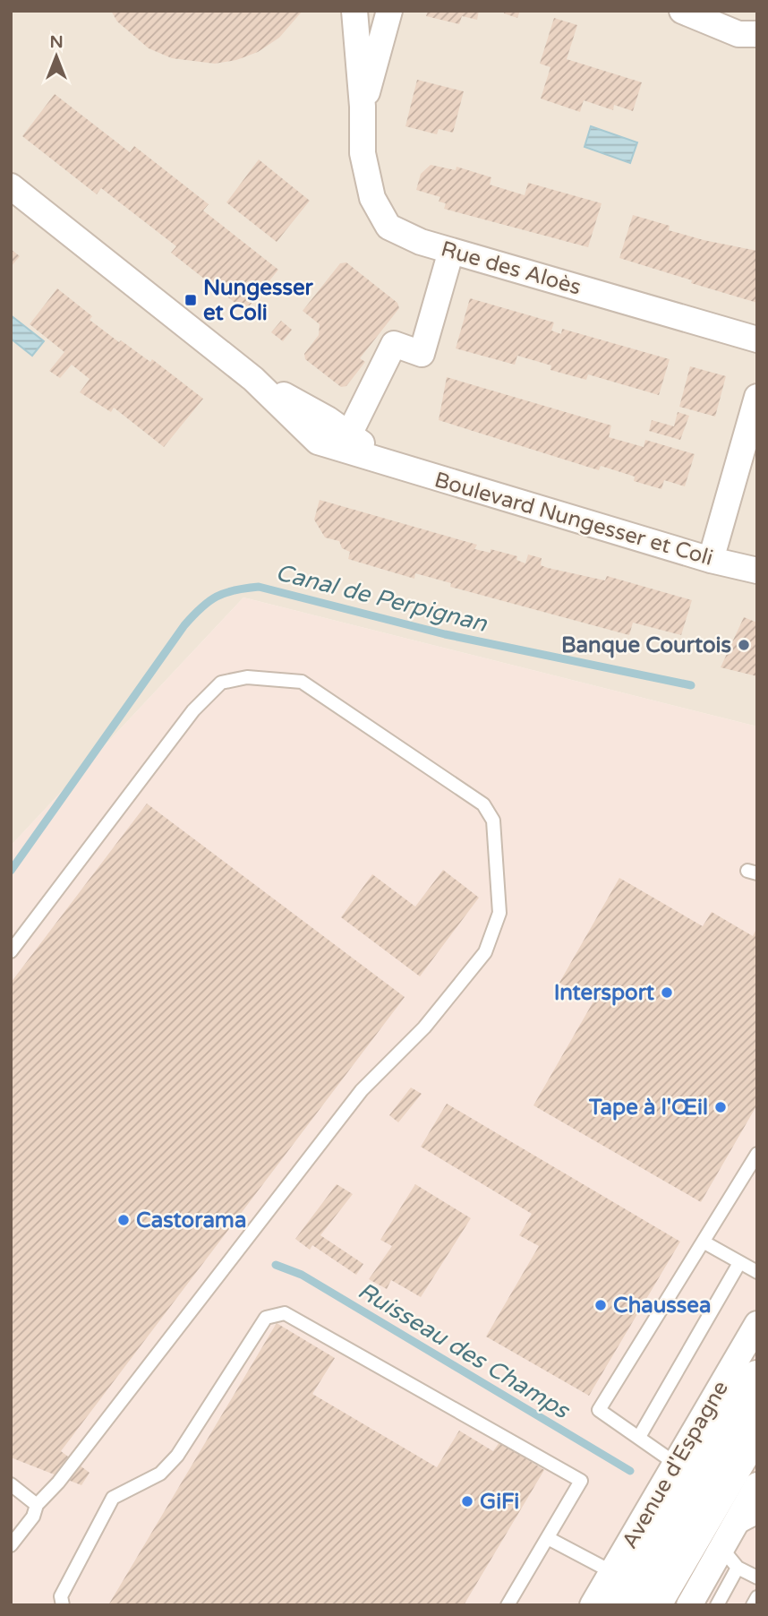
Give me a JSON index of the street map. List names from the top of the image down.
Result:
{
  "streets": {
    "main road": ["Avenue d'Espagne"],
    "street": ["Rue des Aloès", "Boulevard Nungesser et Coli"]
  },
  "water": ["Canal de Perpignan", "Ruisseau des Champs"],
  "places": {
    "transit": ["Nungesser et Coli"],
    "other": [
      "Banque Courtois",
      "Intersport",
      "Tape à l'Œil",
      "Castorama",
      "Chaussea",
      "GiFi"
    ]
  },
  "north": "top"
}
